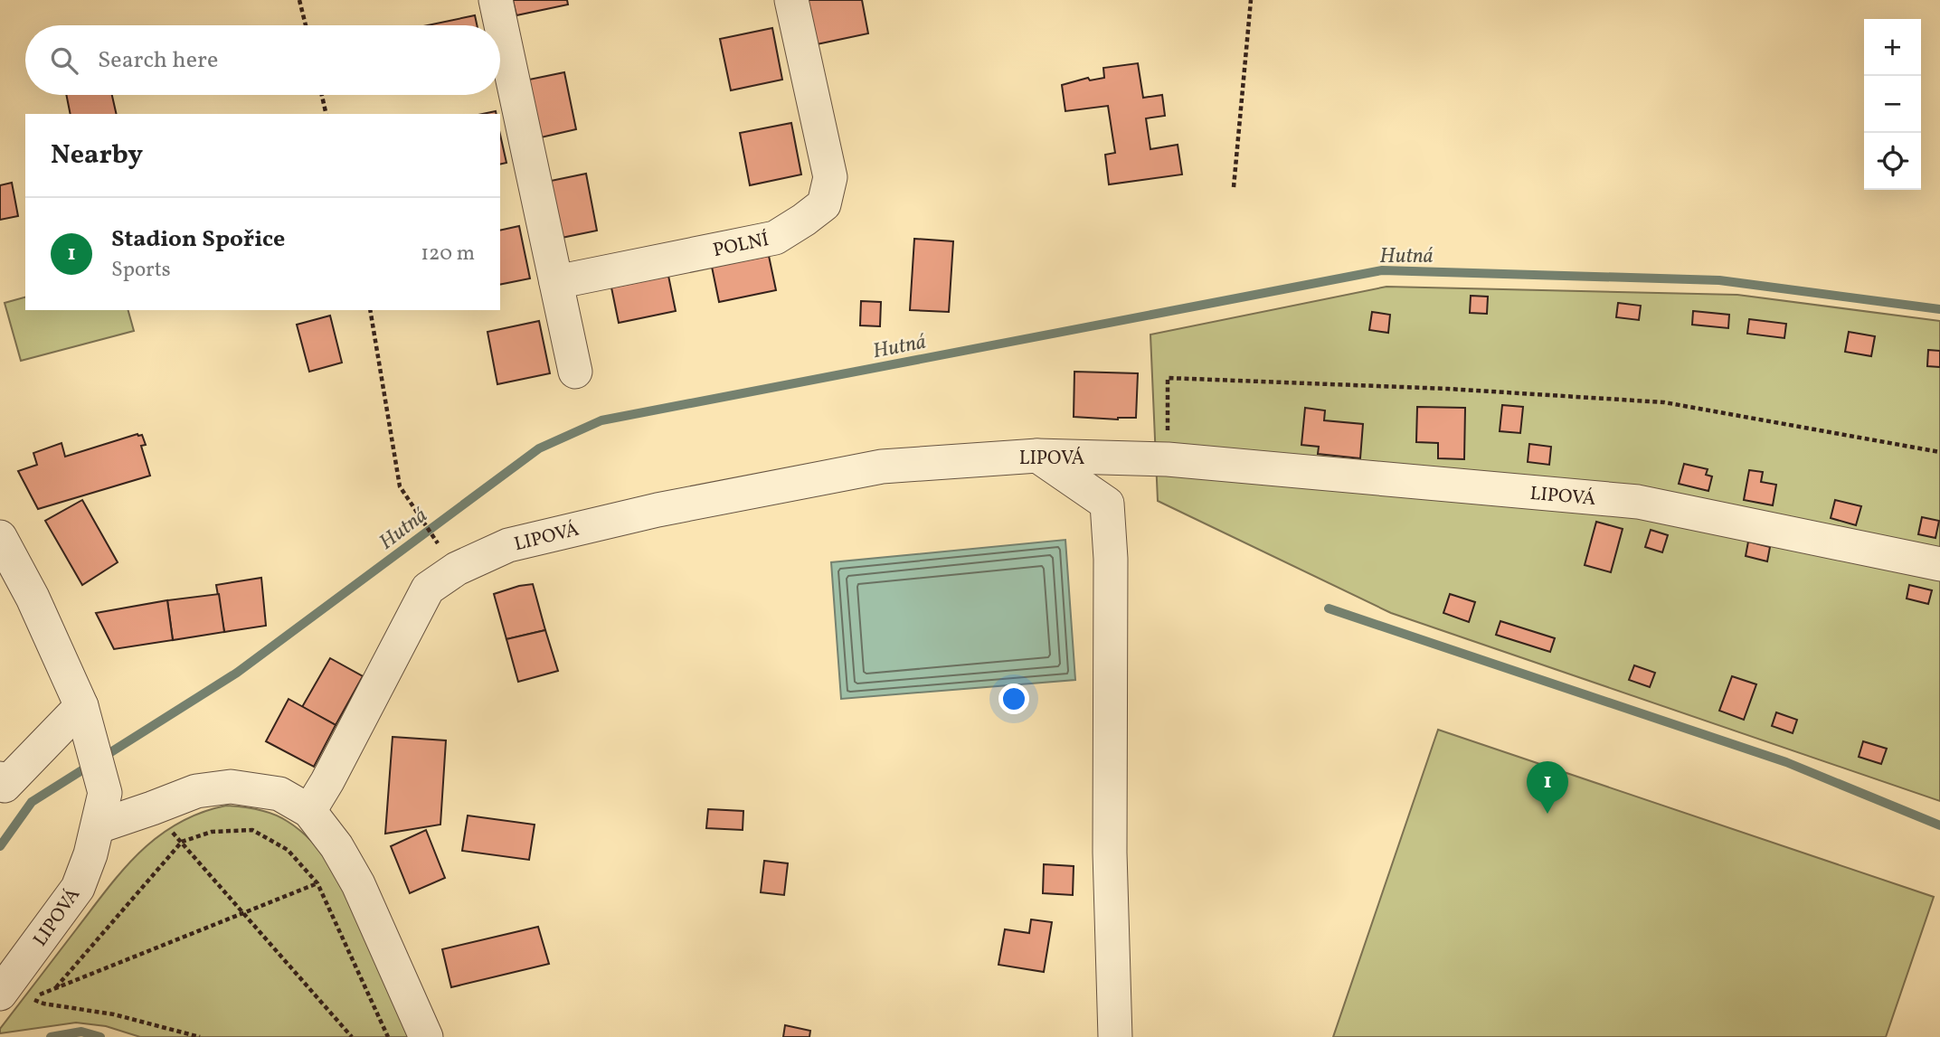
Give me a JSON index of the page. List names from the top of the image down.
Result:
{
  "streets": {
    "street": ["POLNÍ", "LIPOVÁ"]
  },
  "water": ["Hutná"],
  "page": {
    "map_buttons": ["+", "−"],
    "search": "Search here",
    "heading": "Nearby",
    "list": [
      {
        "mark": "1",
        "name": "Stadion Spořice",
        "note": "Sports",
        "value": "120 m"
      }
    ],
    "pins": "1"
  }
}
